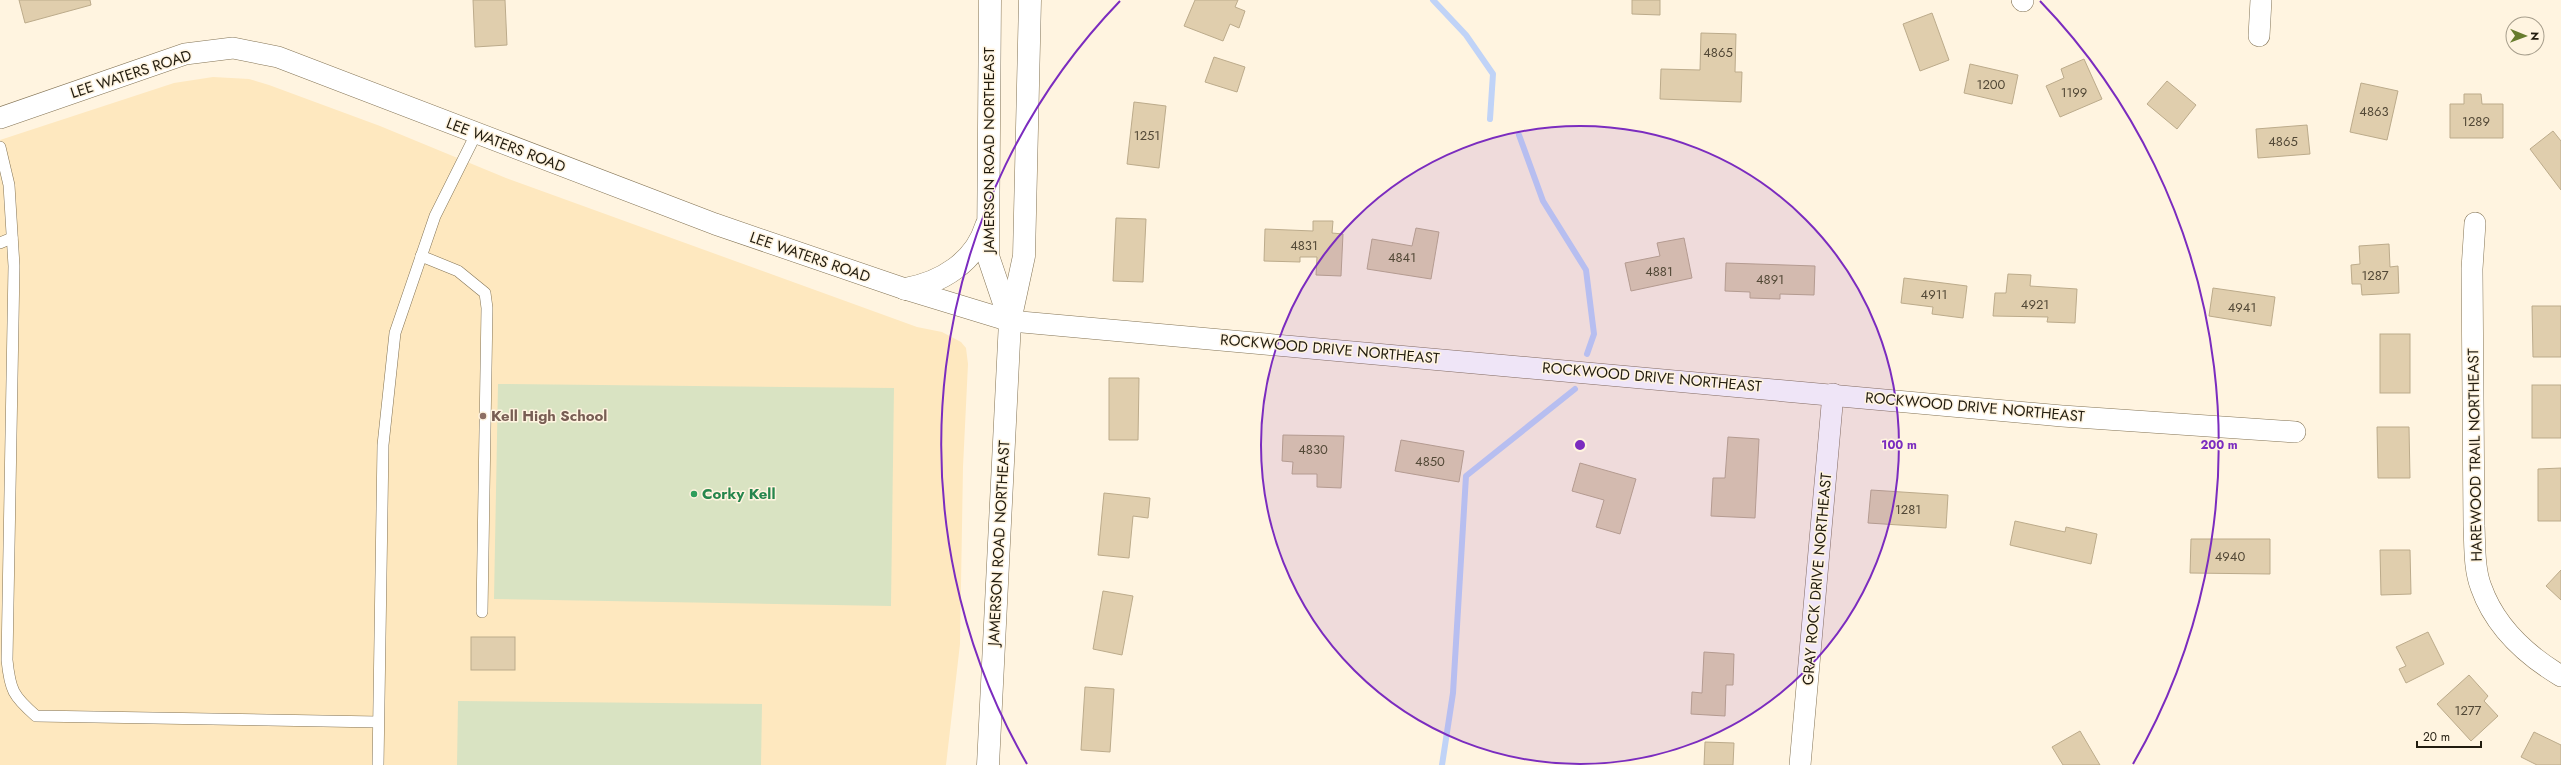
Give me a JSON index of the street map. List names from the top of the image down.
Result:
{
  "streets": {
    "street": [
      "LEE WATERS ROAD",
      "JAMERSON ROAD NORTHEAST",
      "ROCKWOOD DRIVE NORTHEAST",
      "HAREWOOD TRAIL NORTHEAST",
      "GRAY ROCK DRIVE NORTHEAST"
    ]
  },
  "crossings": [
    ["LEE WATERS ROAD", "JAMERSON ROAD NORTHEAST"],
    ["LEE WATERS ROAD", "ROCKWOOD DRIVE NORTHEAST"],
    ["JAMERSON ROAD NORTHEAST", "ROCKWOOD DRIVE NORTHEAST"],
    ["ROCKWOOD DRIVE NORTHEAST", "GRAY ROCK DRIVE NORTHEAST"]
  ],
  "places": ["Kell High School", "Corky Kell"],
  "house_numbers": [
    "4865",
    "1200",
    "1199",
    "4863",
    "1289",
    "1251",
    "4865",
    "4831",
    "4841",
    "4881",
    "1287",
    "4891",
    "4911",
    "4921",
    "4941",
    "4830",
    "4850",
    "1281",
    "4940",
    "1277"
  ],
  "scale_bar": "20 m",
  "north": "right",
  "rings": ["100 m", "200 m"]
}
